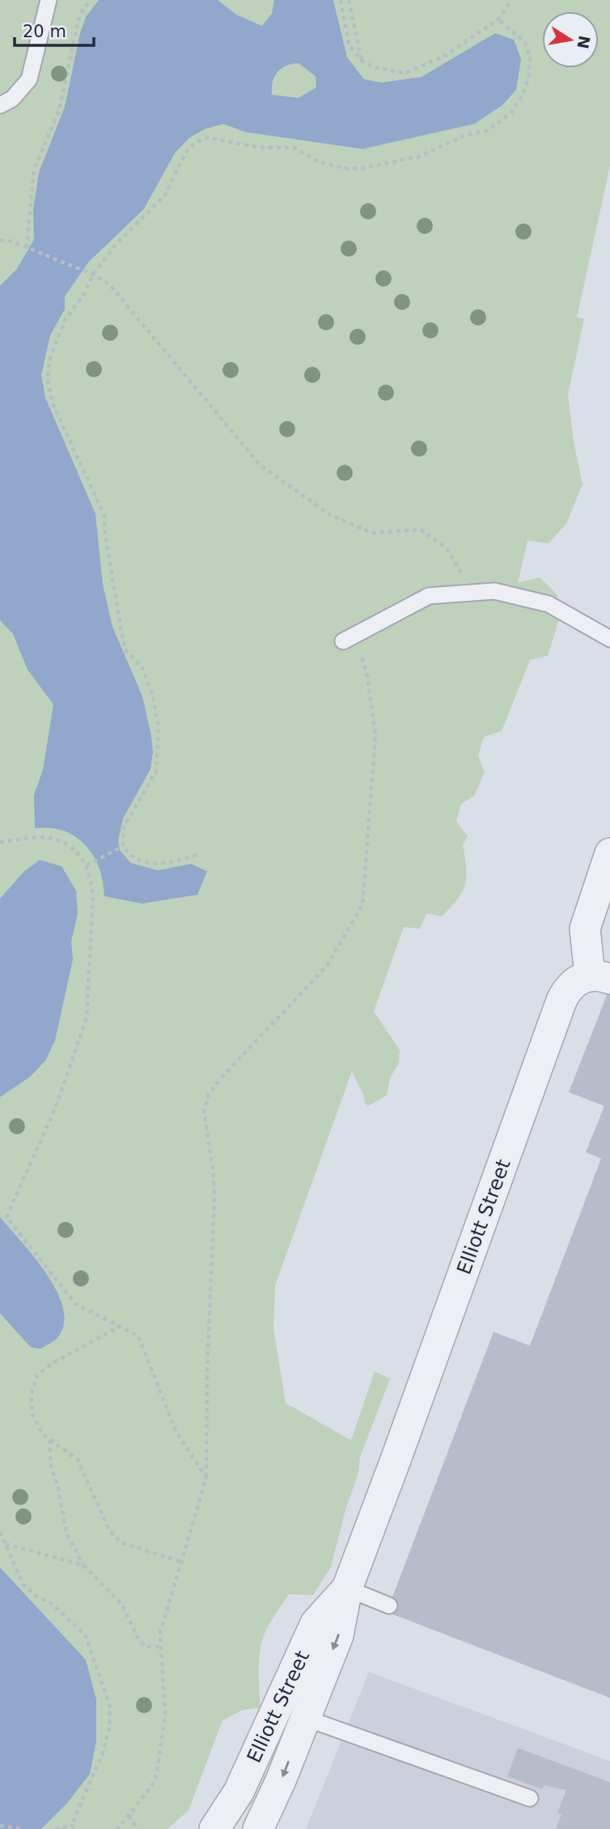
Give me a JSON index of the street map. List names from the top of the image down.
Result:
{
  "streets": {
    "street": ["Elliott Street"]
  },
  "scale_bar": "20 m",
  "north": "right"
}
